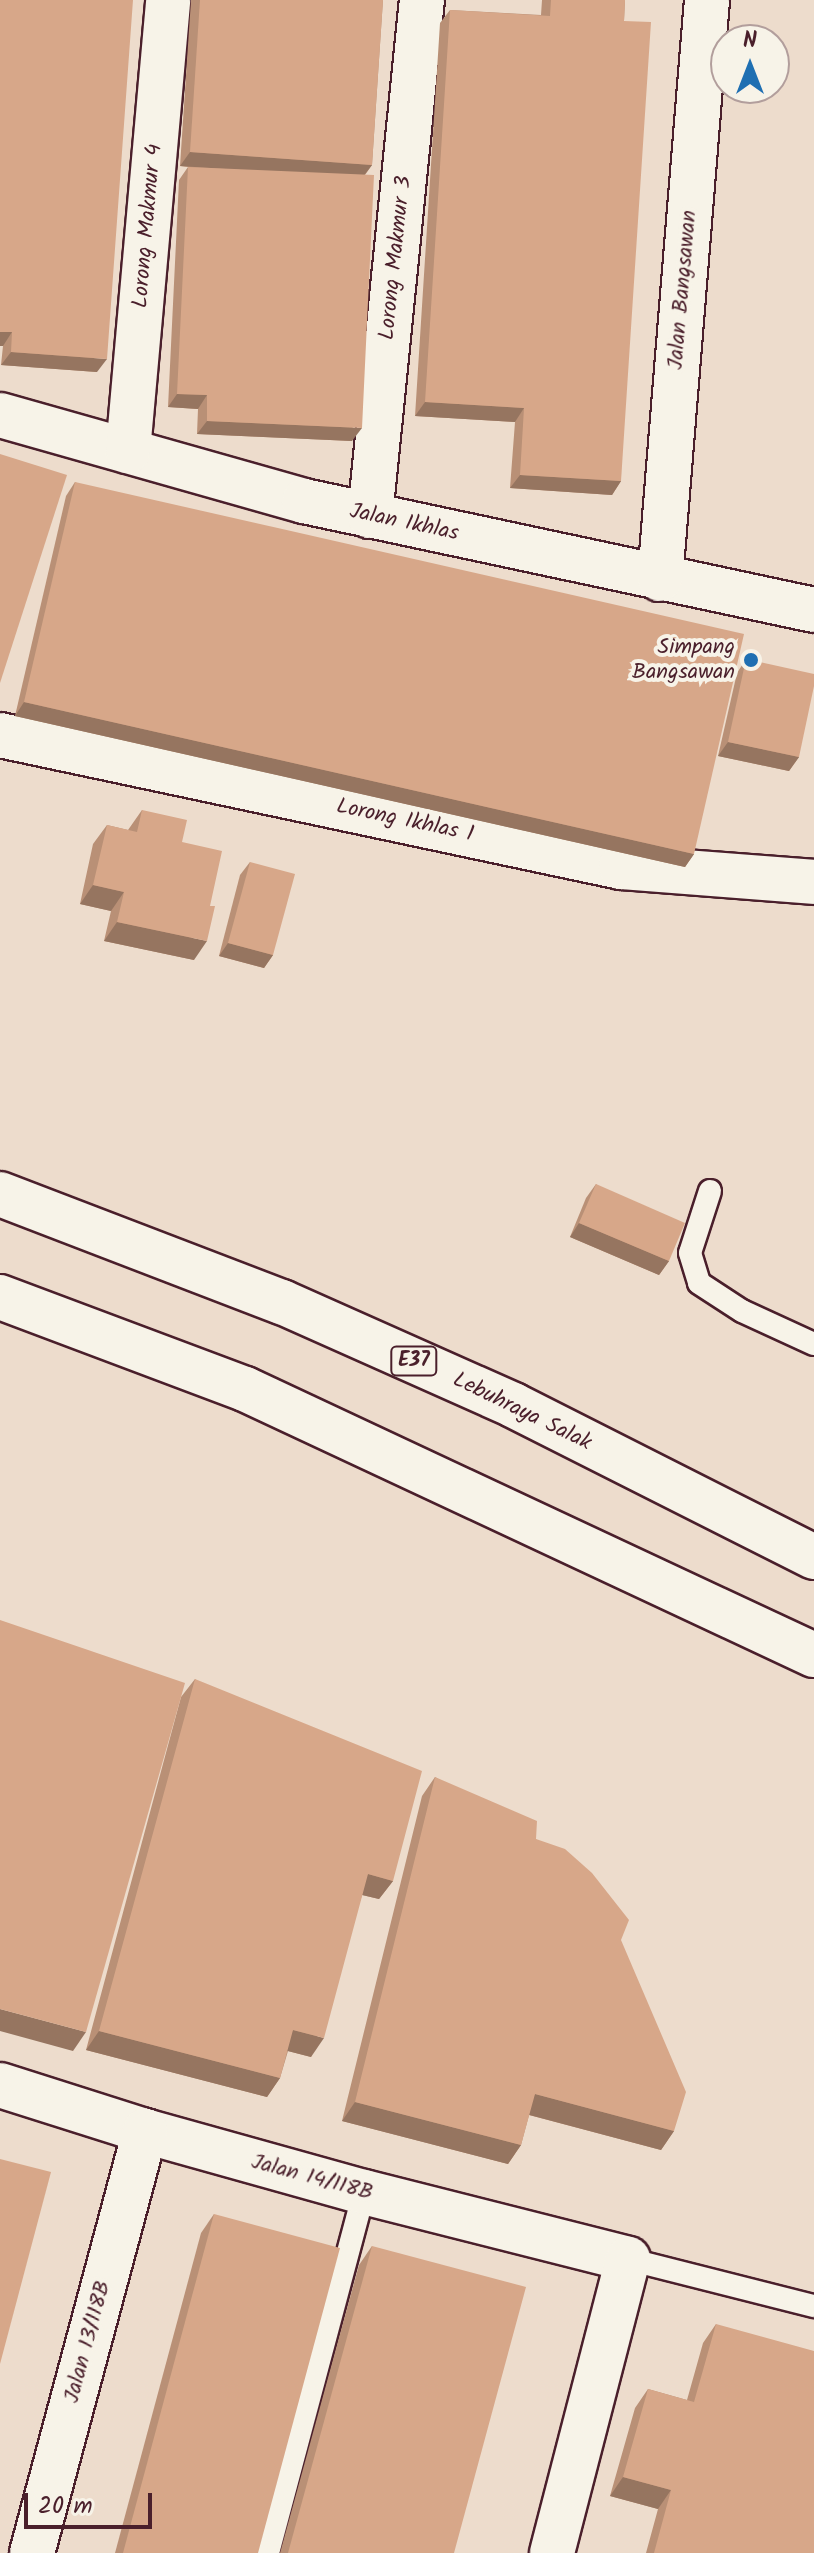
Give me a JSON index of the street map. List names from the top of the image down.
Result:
{
  "streets": {
    "main road": [
      "Lorong Makmur 4",
      "Lorong Makmur 3",
      "Jalan Bangsawan",
      "Jalan Ikhlas",
      "Lorong Ikhlas 1",
      "E37",
      "Lebuhraya Salak",
      "Jalan 14/118B",
      "Jalan 13/118B"
    ]
  },
  "crossings": [
    ["Lorong Makmur 4", "Jalan Ikhlas"],
    ["Lorong Makmur 3", "Jalan Ikhlas"],
    ["Jalan Bangsawan", "Jalan Ikhlas"],
    ["Jalan 14/118B", "Jalan 13/118B"]
  ],
  "places": ["Simpang Bangsawan"],
  "scale_bar": "20 m",
  "north": "top"
}
